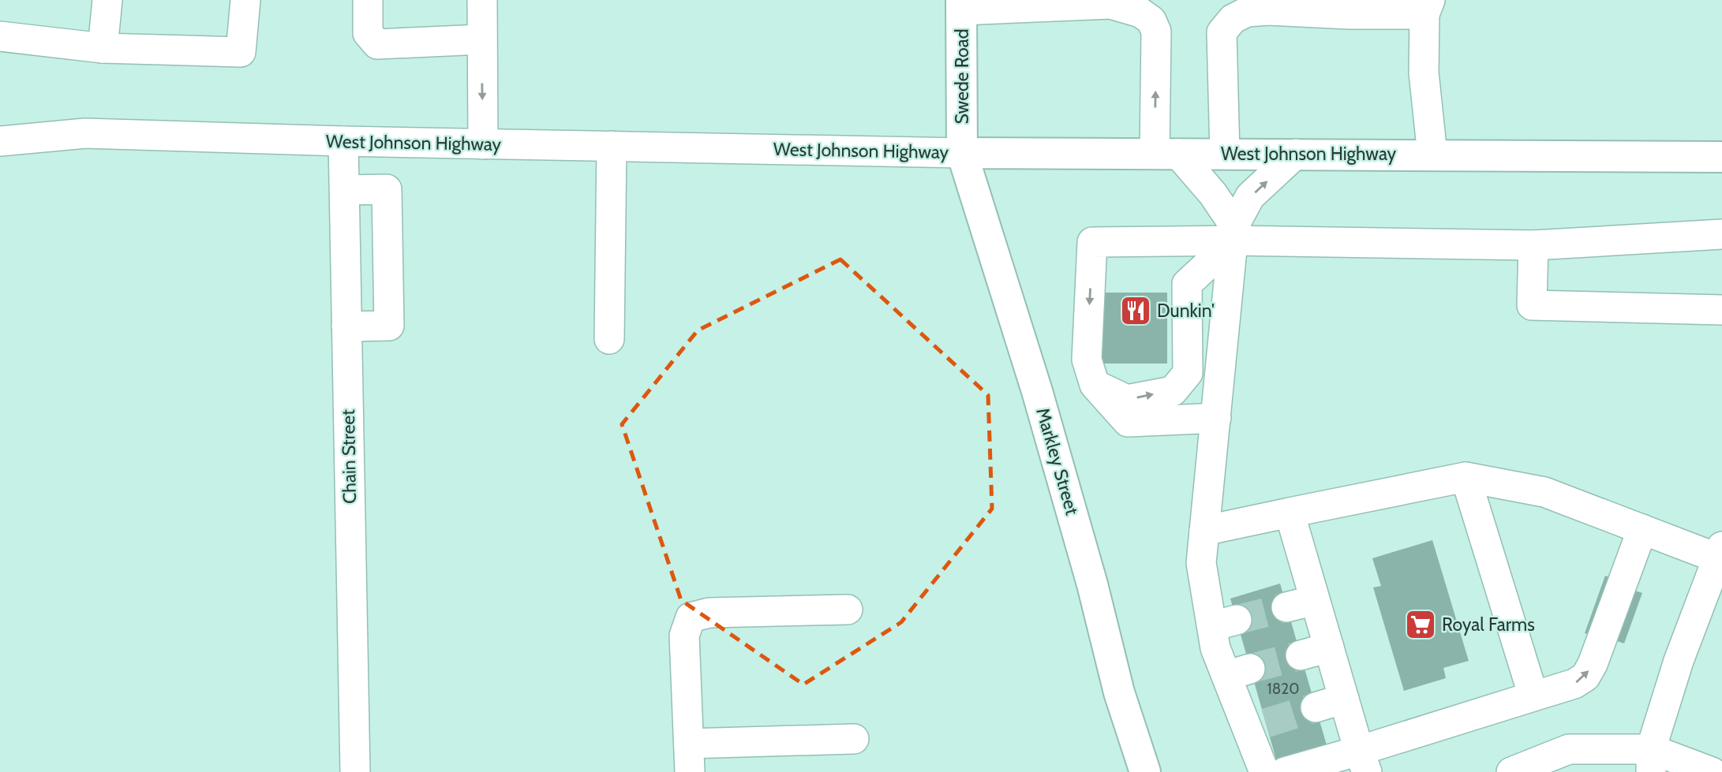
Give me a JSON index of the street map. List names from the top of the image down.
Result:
{
  "streets": {
    "main road": ["Swede Road", "West Johnson Highway", "Markley Street"],
    "street": ["Chain Street"]
  },
  "crossings": [
    ["Swede Road", "West Johnson Highway"],
    ["Swede Road", "Markley Street"],
    ["West Johnson Highway", "Chain Street"],
    ["West Johnson Highway", "Markley Street"]
  ],
  "places": {
    "restaurant": ["Dunkin'"],
    "supermarket": ["Royal Farms"]
  },
  "house_numbers": ["1820"]
}
